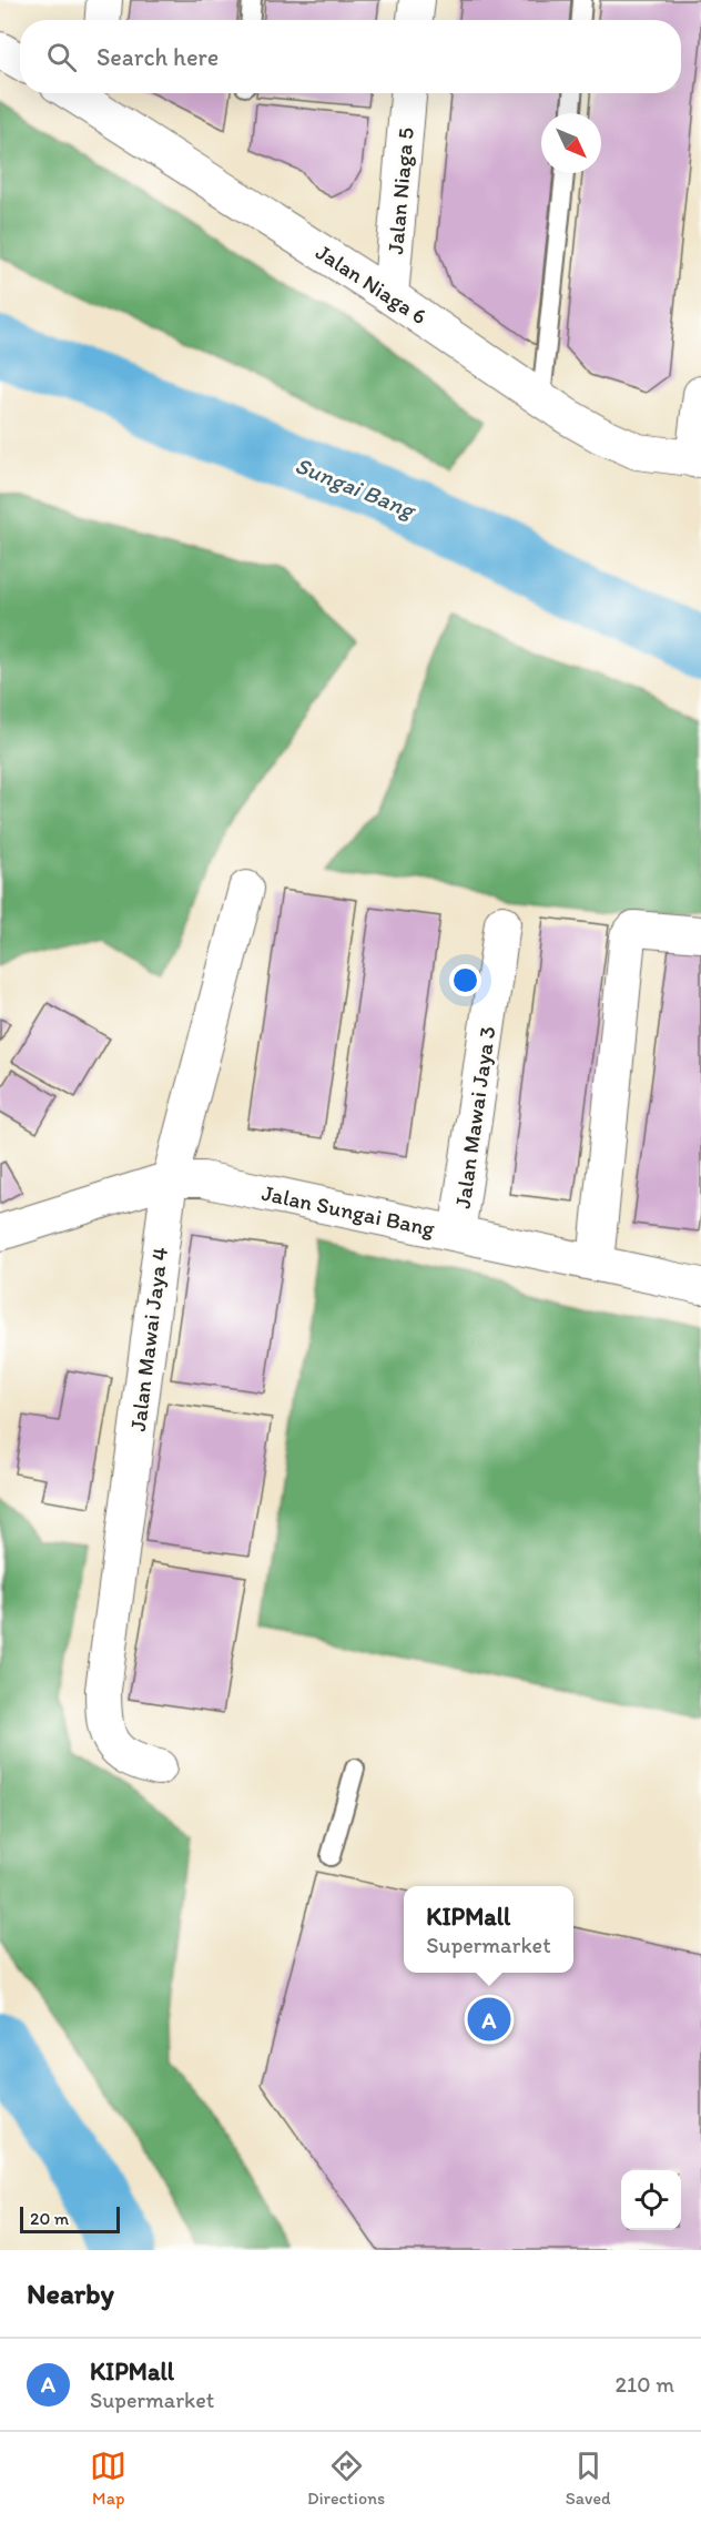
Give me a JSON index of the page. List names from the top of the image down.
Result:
{
  "streets": {
    "street": [
      "Jalan Niaga 5",
      "Jalan Niaga 6",
      "Jalan Mawai Jaya 3",
      "Jalan Sungai Bang",
      "Jalan Mawai Jaya 4"
    ]
  },
  "crossings": [
    ["Jalan Niaga 5", "Jalan Niaga 6"],
    ["Jalan Mawai Jaya 3", "Jalan Sungai Bang"],
    ["Jalan Sungai Bang", "Jalan Mawai Jaya 4"]
  ],
  "water": ["Sungai Bang"],
  "scale_bar": "20 m",
  "north": "bottom right",
  "page": {
    "search": "Search here",
    "popup": ["KIPMall", "Supermarket"],
    "pins": "A",
    "scale": "20 m",
    "heading": "Nearby",
    "list": [
      {
        "mark": "A",
        "name": "KIPMall",
        "note": "Supermarket",
        "value": "210 m"
      }
    ],
    "nav": ["Map", "Directions", "Saved"]
  }
}
